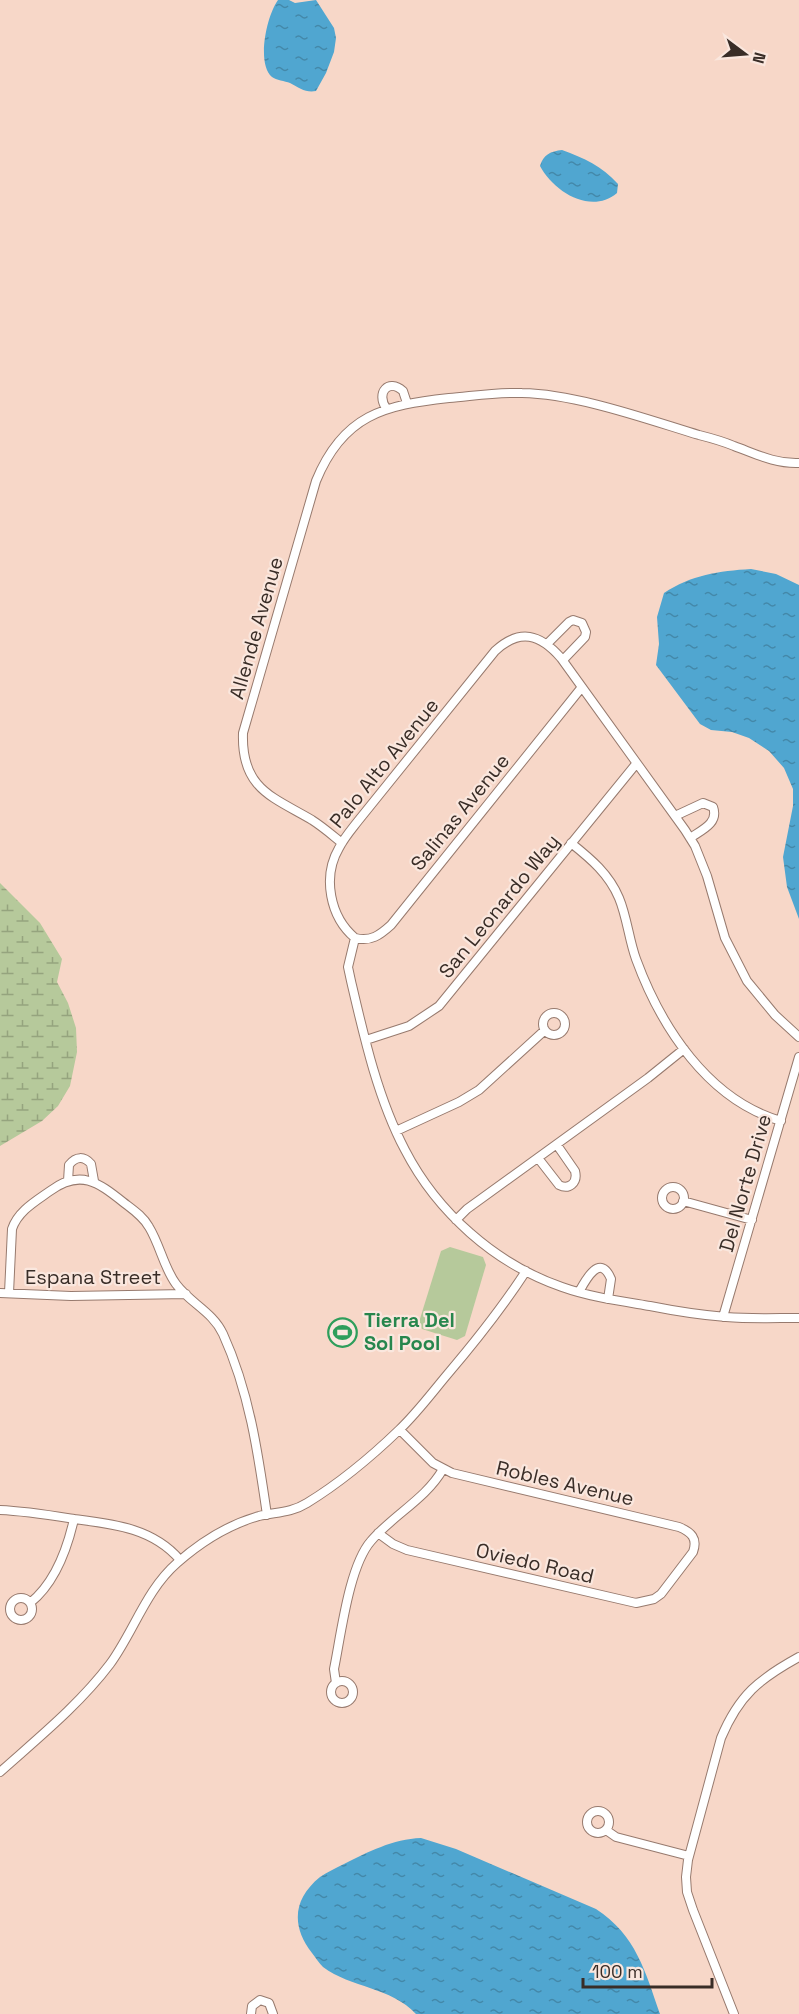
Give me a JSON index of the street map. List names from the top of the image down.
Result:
{
  "streets": {
    "street": [
      "Allende Avenue",
      "Palo Alto Avenue",
      "Salinas Avenue",
      "San Leonardo Way",
      "Del Norte Drive",
      "Espana Street",
      "Robles Avenue",
      "Oviedo Road"
    ]
  },
  "crossings": [
    ["Allende Avenue", "Palo Alto Avenue"],
    ["Palo Alto Avenue", "Salinas Avenue"],
    ["Robles Avenue", "Oviedo Road"]
  ],
  "places": {
    "sports": ["Tierra Del Sol Pool"]
  },
  "scale_bar": "100 m",
  "north": "right"
}
